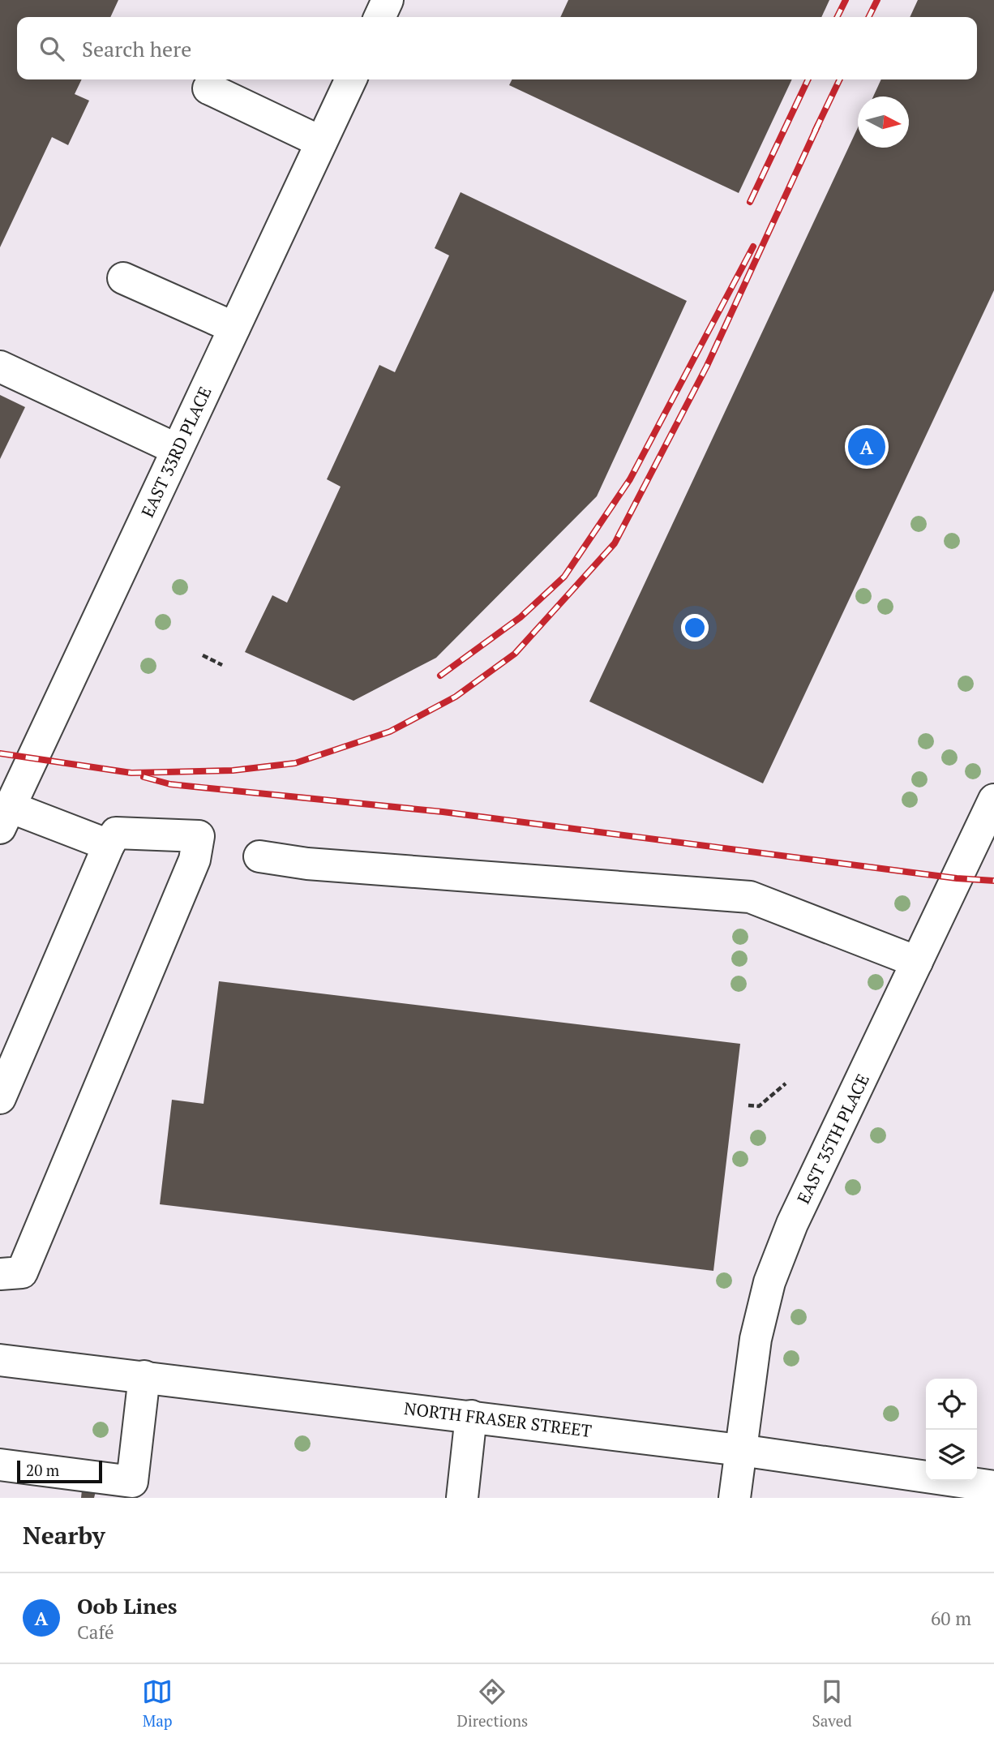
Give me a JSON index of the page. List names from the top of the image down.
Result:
{
  "streets": {
    "street": ["EAST 33RD PLACE", "EAST 35TH PLACE", "NORTH FRASER STREET"]
  },
  "crossings": [
    ["EAST 35TH PLACE", "NORTH FRASER STREET"]
  ],
  "scale_bar": "20 m",
  "north": "right",
  "page": {
    "search": "Search here",
    "pins": "A",
    "scale": "20 m",
    "heading": "Nearby",
    "list": [
      {
        "mark": "A",
        "name": "Oob Lines",
        "note": "Café",
        "value": "60 m"
      }
    ],
    "nav": ["Map", "Directions", "Saved"]
  }
}
